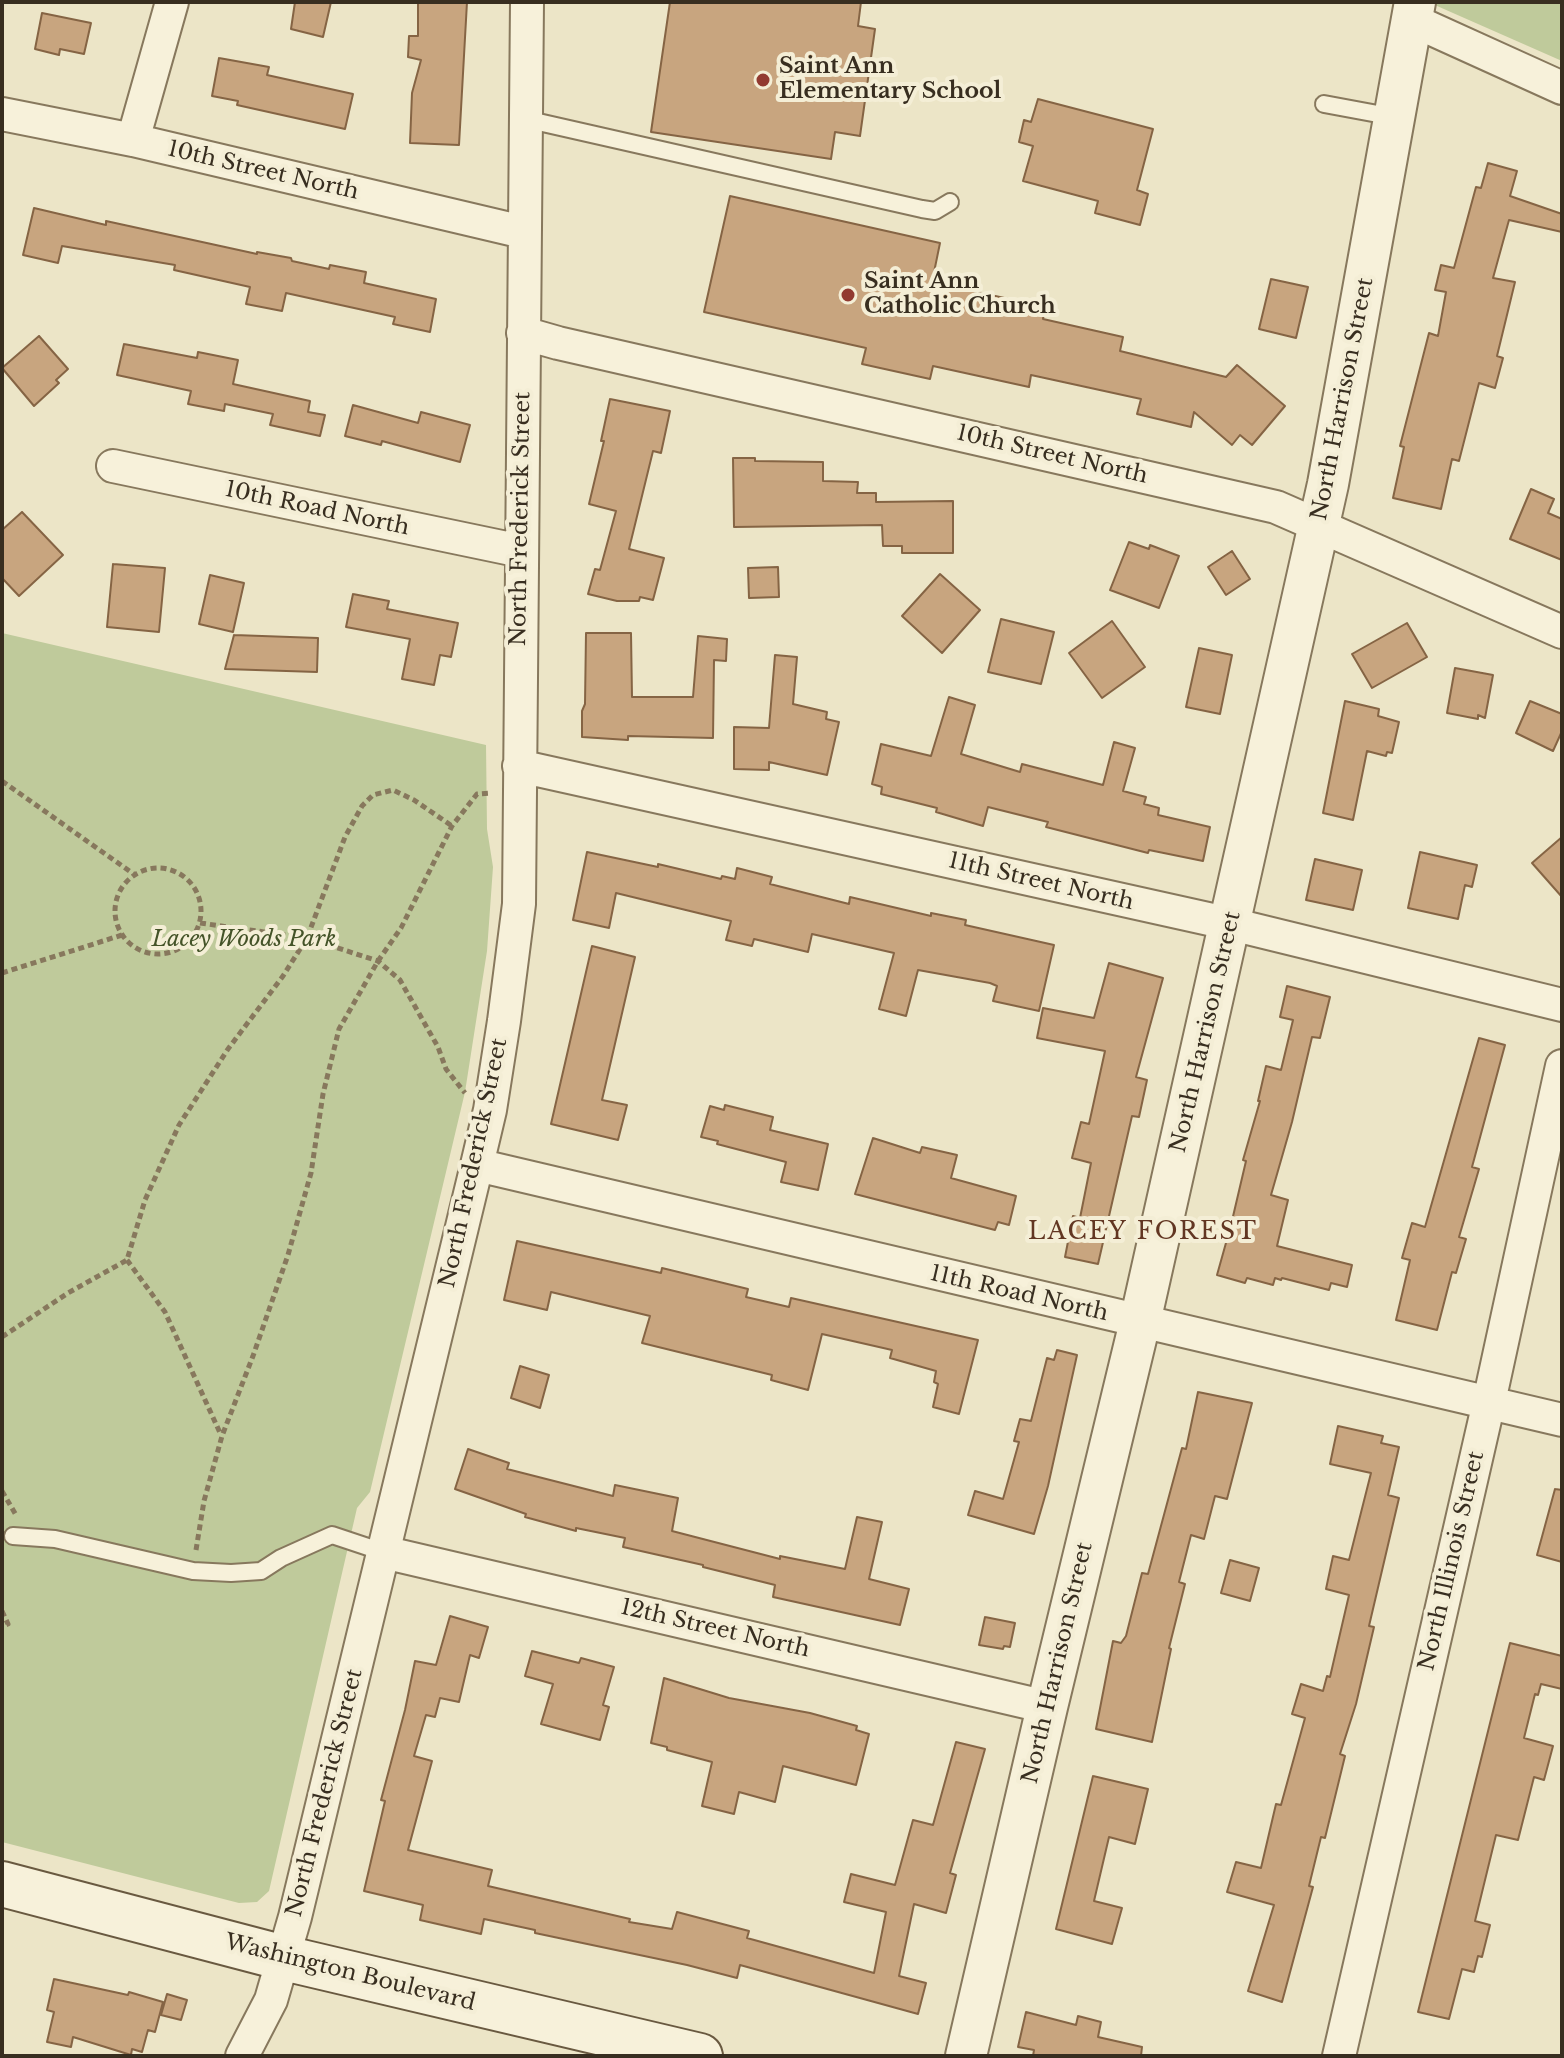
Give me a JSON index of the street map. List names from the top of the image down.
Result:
{
  "streets": {
    "main road": ["Washington Boulevard"],
    "street": [
      "10th Street North",
      "North Harrison Street",
      "10th Road North",
      "North Frederick Street",
      "11th Street North",
      "11th Road North",
      "North Illinois Street",
      "12th Street North"
    ]
  },
  "crossings": [
    ["10th Street North", "North Harrison Street"],
    ["10th Street North", "North Frederick Street"],
    ["North Harrison Street", "11th Street North"],
    ["North Harrison Street", "11th Road North"],
    ["North Harrison Street", "12th Street North"],
    ["10th Road North", "North Frederick Street"],
    ["North Frederick Street", "11th Street North"],
    ["North Frederick Street", "11th Road North"],
    ["North Frederick Street", "12th Street North"],
    ["North Frederick Street", "Washington Boulevard"],
    ["11th Road North", "North Illinois Street"]
  ],
  "districts": ["LACEY FOREST"],
  "parks": ["Lacey Woods Park"],
  "places": ["Saint Ann Elementary School", "Saint Ann Catholic Church"]
}
